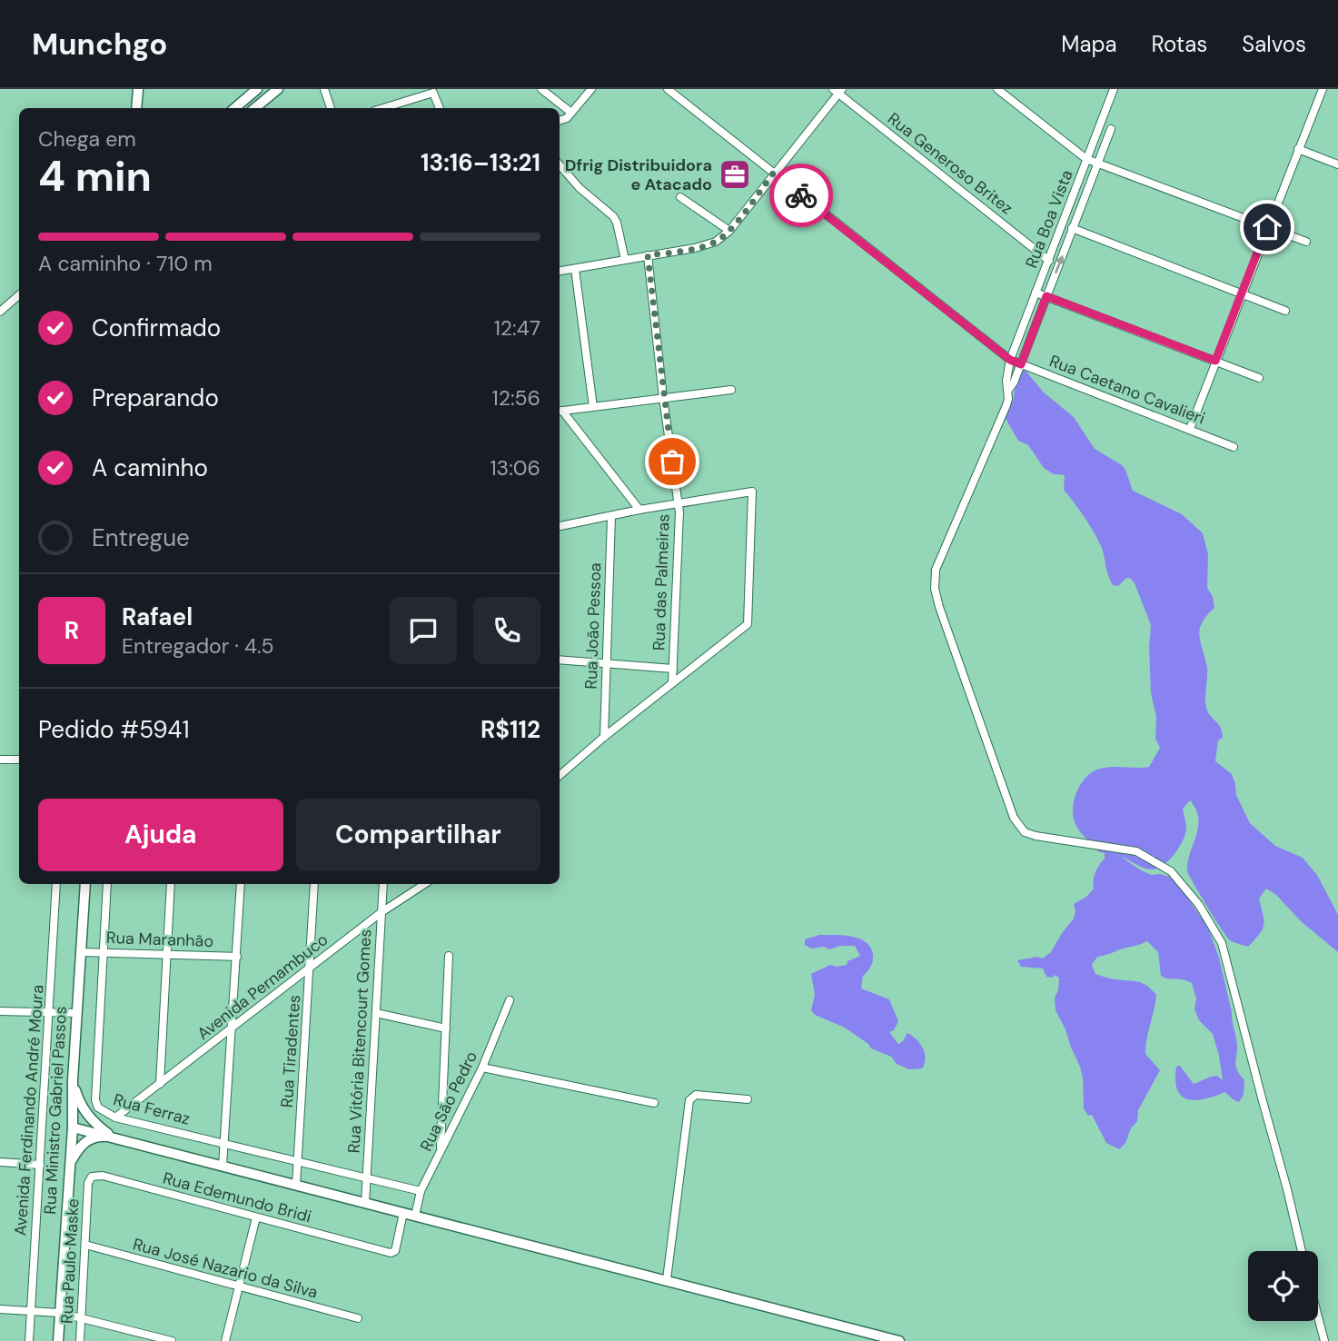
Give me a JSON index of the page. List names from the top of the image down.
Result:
{
  "streets": {
    "main road": ["Rua Ministro Gabriel Passos"],
    "street": [
      "Rua Generoso Britez",
      "Rua Boa Vista",
      "Rua Caetano Cavalieri",
      "Rua das Palmeiras",
      "Rua João Pessoa",
      "Rua Maranhão",
      "Avenida Pernambuco",
      "Rua Vitória Bitencourt Gomes",
      "Rua Tiradentes",
      "Rua São Pedro",
      "Rua Ferraz",
      "Avenida Ferdinando André Moura",
      "Rua Edemundo Bridi",
      "Rua Paulo Maske",
      "Rua José Nazario da Silva"
    ]
  },
  "crossings": [
    ["Rua Generoso Britez", "Rua Boa Vista"],
    ["Rua Boa Vista", "Rua Caetano Cavalieri"],
    ["Rua Maranhão", "Rua Ferraz"],
    ["Rua Maranhão", "Rua Ministro Gabriel Passos"],
    ["Avenida Pernambuco", "Rua Vitória Bitencourt Gomes"],
    ["Avenida Pernambuco", "Rua Tiradentes"],
    ["Avenida Pernambuco", "Rua Ferraz"],
    ["Rua Vitória Bitencourt Gomes", "Rua Ferraz"],
    ["Rua Tiradentes", "Rua Ferraz"],
    ["Rua São Pedro", "Rua Ferraz"],
    ["Rua Edemundo Bridi", "Rua Paulo Maske"],
    ["Rua Paulo Maske", "Rua José Nazario da Silva"]
  ],
  "places": {
    "office": ["Dfrig Distribuidora e Atacado"]
  },
  "page": {
    "header": "Munchgo",
    "nav": ["Mapa", "Rotas", "Salvos"],
    "heading": ["4 min", "Chega em", "13:16–13:21"],
    "panel": [
      "Rafael",
      "Entregador · 4.5",
      "Pedido #5941",
      "R$112"
    ],
    "bar": "A caminho · 710 m",
    "list": [
      ["Confirmado", "12:47"],
      ["Preparando", "12:56"],
      ["A caminho", "13:06"],
      "Entregue"
    ],
    "round": "R",
    "buttons": ["Ajuda", "Compartilhar"]
  }
}
